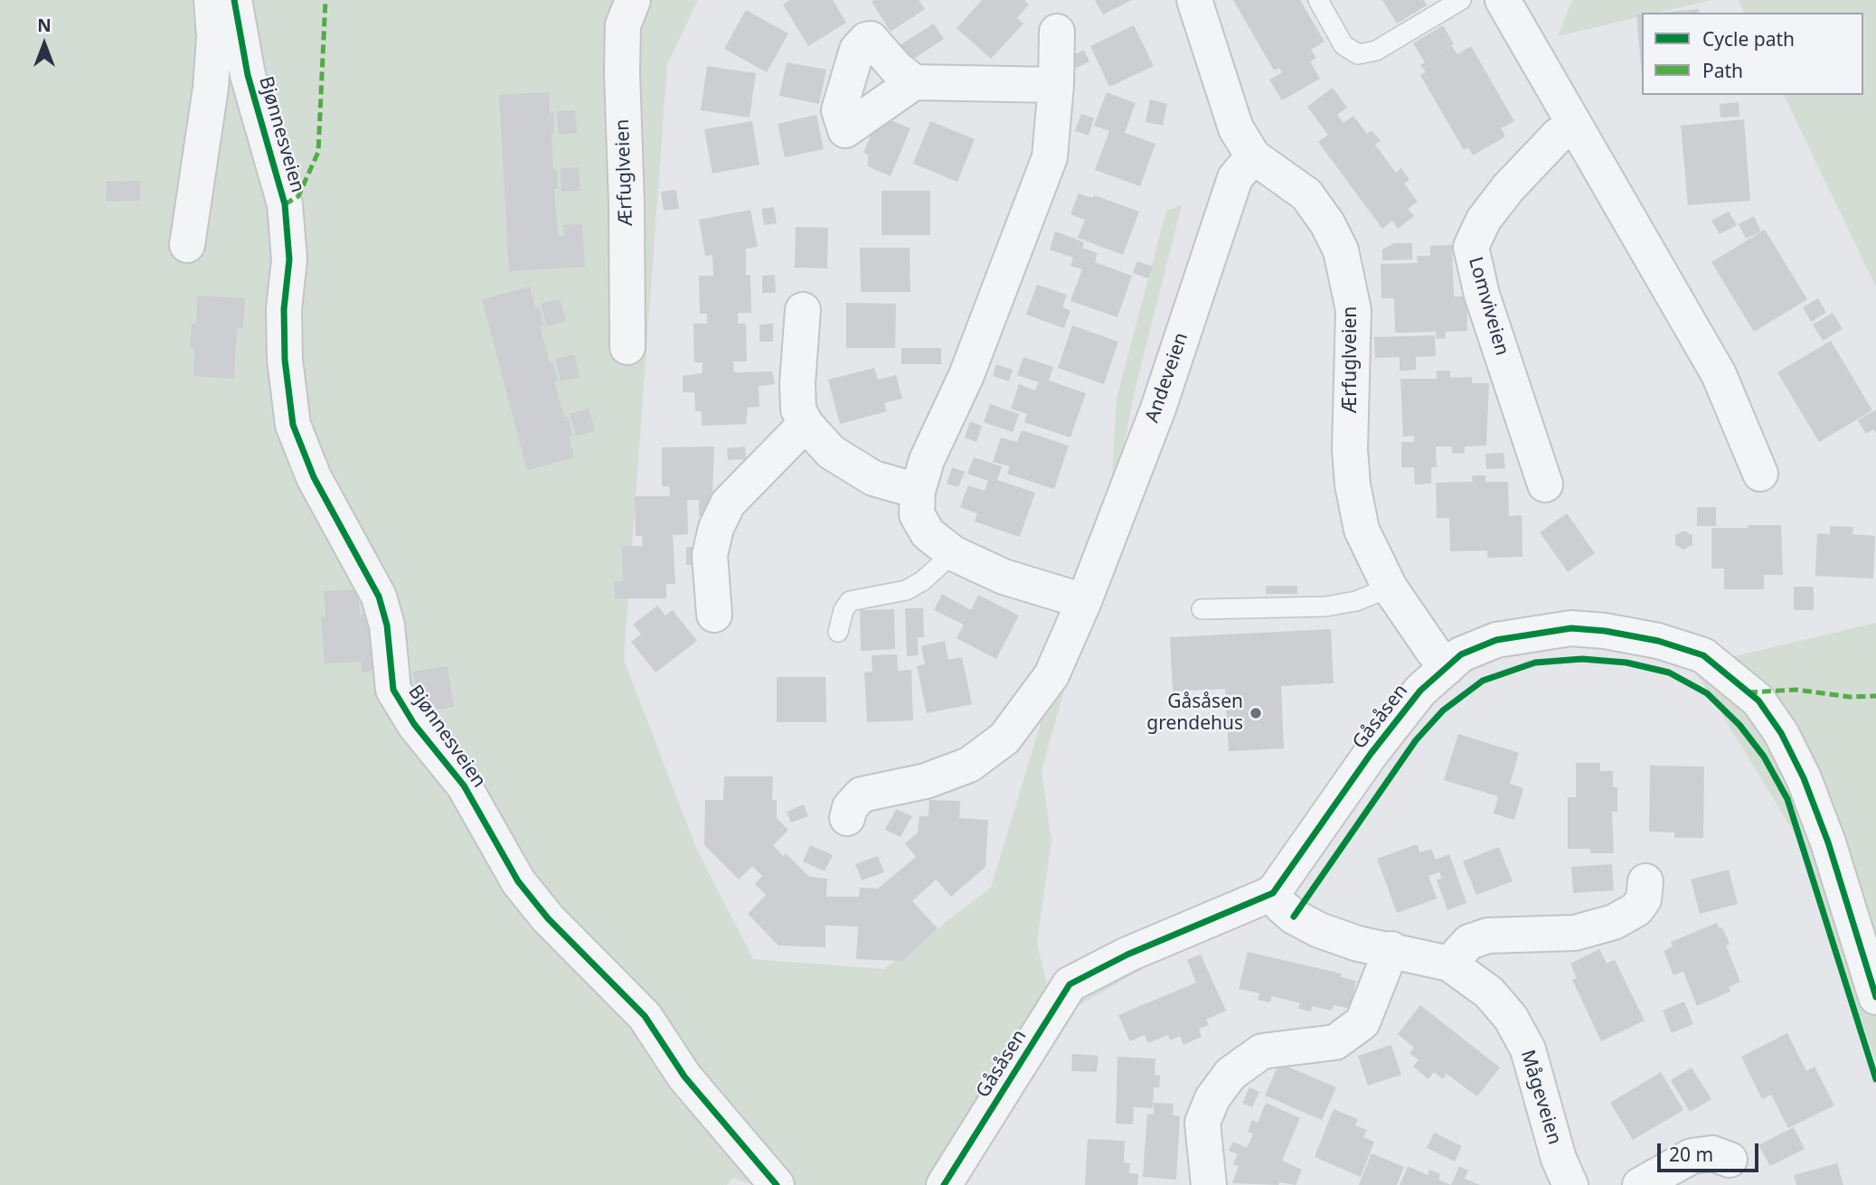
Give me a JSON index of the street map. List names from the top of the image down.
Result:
{
  "streets": {
    "street": [
      "Bjønnesveien",
      "Ærfuglveien",
      "Lomviveien",
      "Andeveien",
      "Gåsåsen",
      "Mågeveien"
    ]
  },
  "crossings": [
    ["Ærfuglveien", "Andeveien"],
    ["Ærfuglveien", "Gåsåsen"],
    ["Gåsåsen", "Mågeveien"]
  ],
  "places": ["Gåsåsen grendehus"],
  "legend": ["Cycle path", "Path"],
  "scale_bar": "20 m",
  "north": "top"
}
